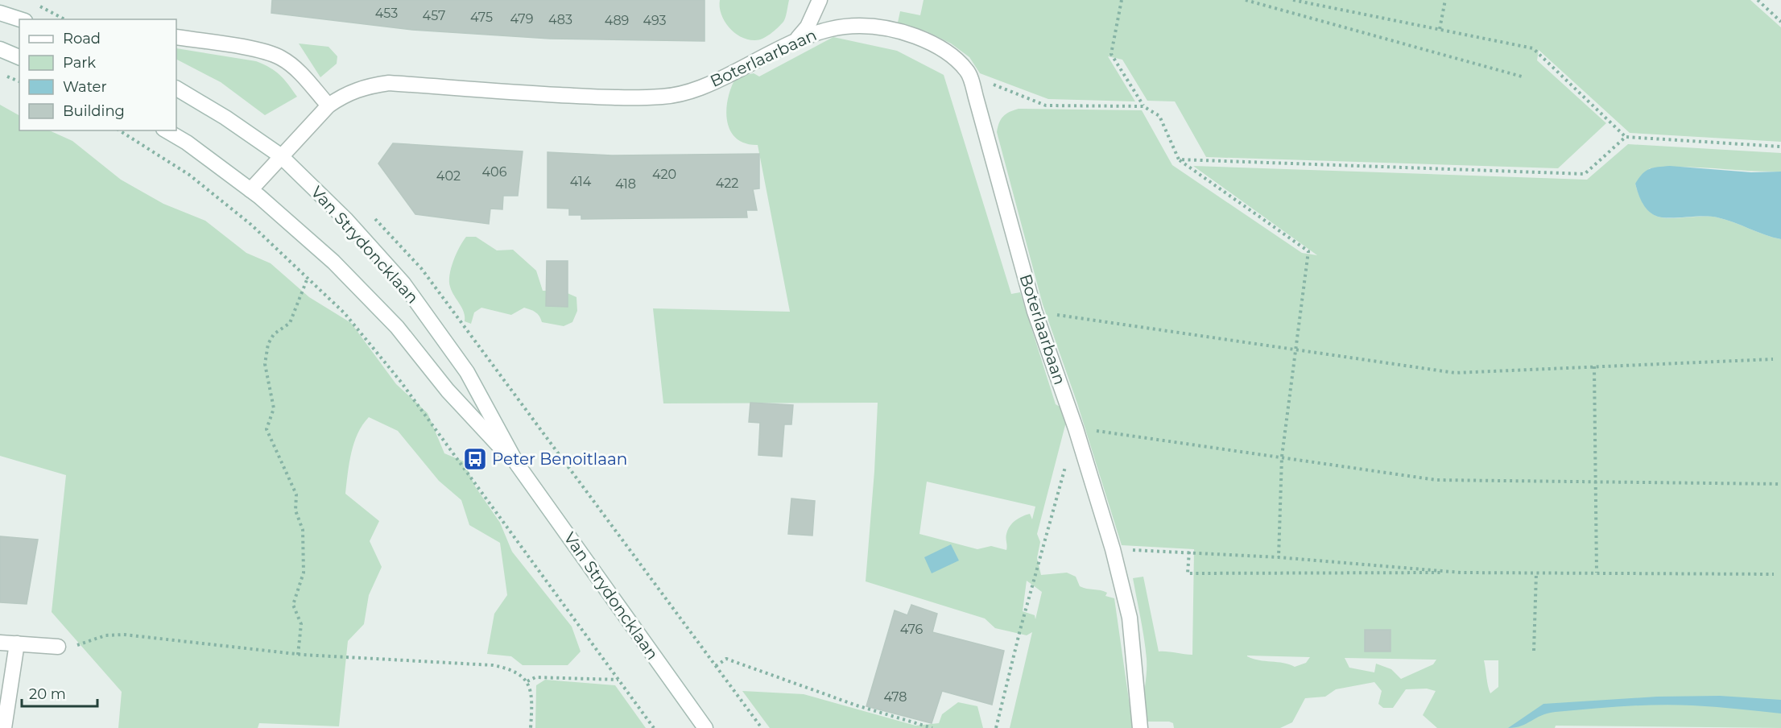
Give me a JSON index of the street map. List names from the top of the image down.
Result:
{
  "streets": {
    "street": ["Boterlaarbaan", "Van Strydoncklaan"]
  },
  "crossings": [
    ["Boterlaarbaan", "Van Strydoncklaan"]
  ],
  "places": {
    "bus stop": ["Peter Benoitlaan"]
  },
  "house_numbers": [
    "453",
    "457",
    "475",
    "479",
    "483",
    "489",
    "493",
    "406",
    "420",
    "402",
    "414",
    "422",
    "418",
    "476",
    "478"
  ],
  "legend": [
    "Road",
    "Park",
    "Water",
    "Building"
  ],
  "scale_bar": "20 m"
}
